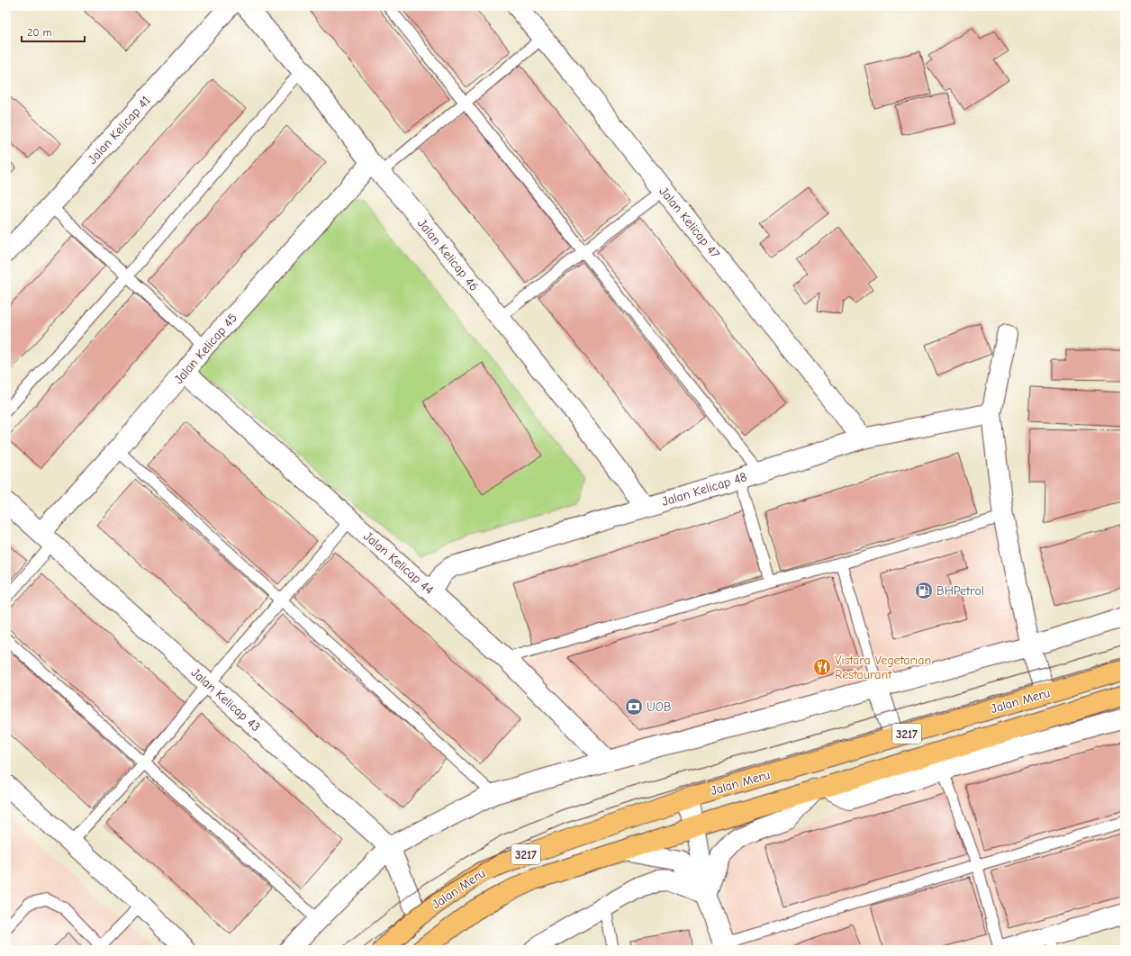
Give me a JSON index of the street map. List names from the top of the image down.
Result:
{
  "streets": {
    "highway": ["Jalan Meru", "3217"],
    "street": [
      "Jalan Kelicap 41",
      "Jalan Kelicap 47",
      "Jalan Kelicap 46",
      "Jalan Kelicap 45",
      "Jalan Kelicap 48",
      "Jalan Kelicap 44",
      "Jalan Kelicap 43"
    ]
  },
  "crossings": [
    ["Jalan Kelicap 47", "Jalan Kelicap 48"],
    ["Jalan Kelicap 46", "Jalan Kelicap 45"],
    ["Jalan Kelicap 46", "Jalan Kelicap 48"],
    ["Jalan Kelicap 45", "Jalan Kelicap 44"],
    ["Jalan Kelicap 45", "Jalan Kelicap 43"],
    ["Jalan Kelicap 48", "Jalan Kelicap 44"],
    ["Jalan Kelicap 43", "Jalan Meru"]
  ],
  "places": {
    "fuel station": ["BHPetrol"],
    "restaurant": ["Vistara Vegetarian Restaurant"],
    "bank": ["UOB"]
  },
  "scale_bar": "20 m"
}
